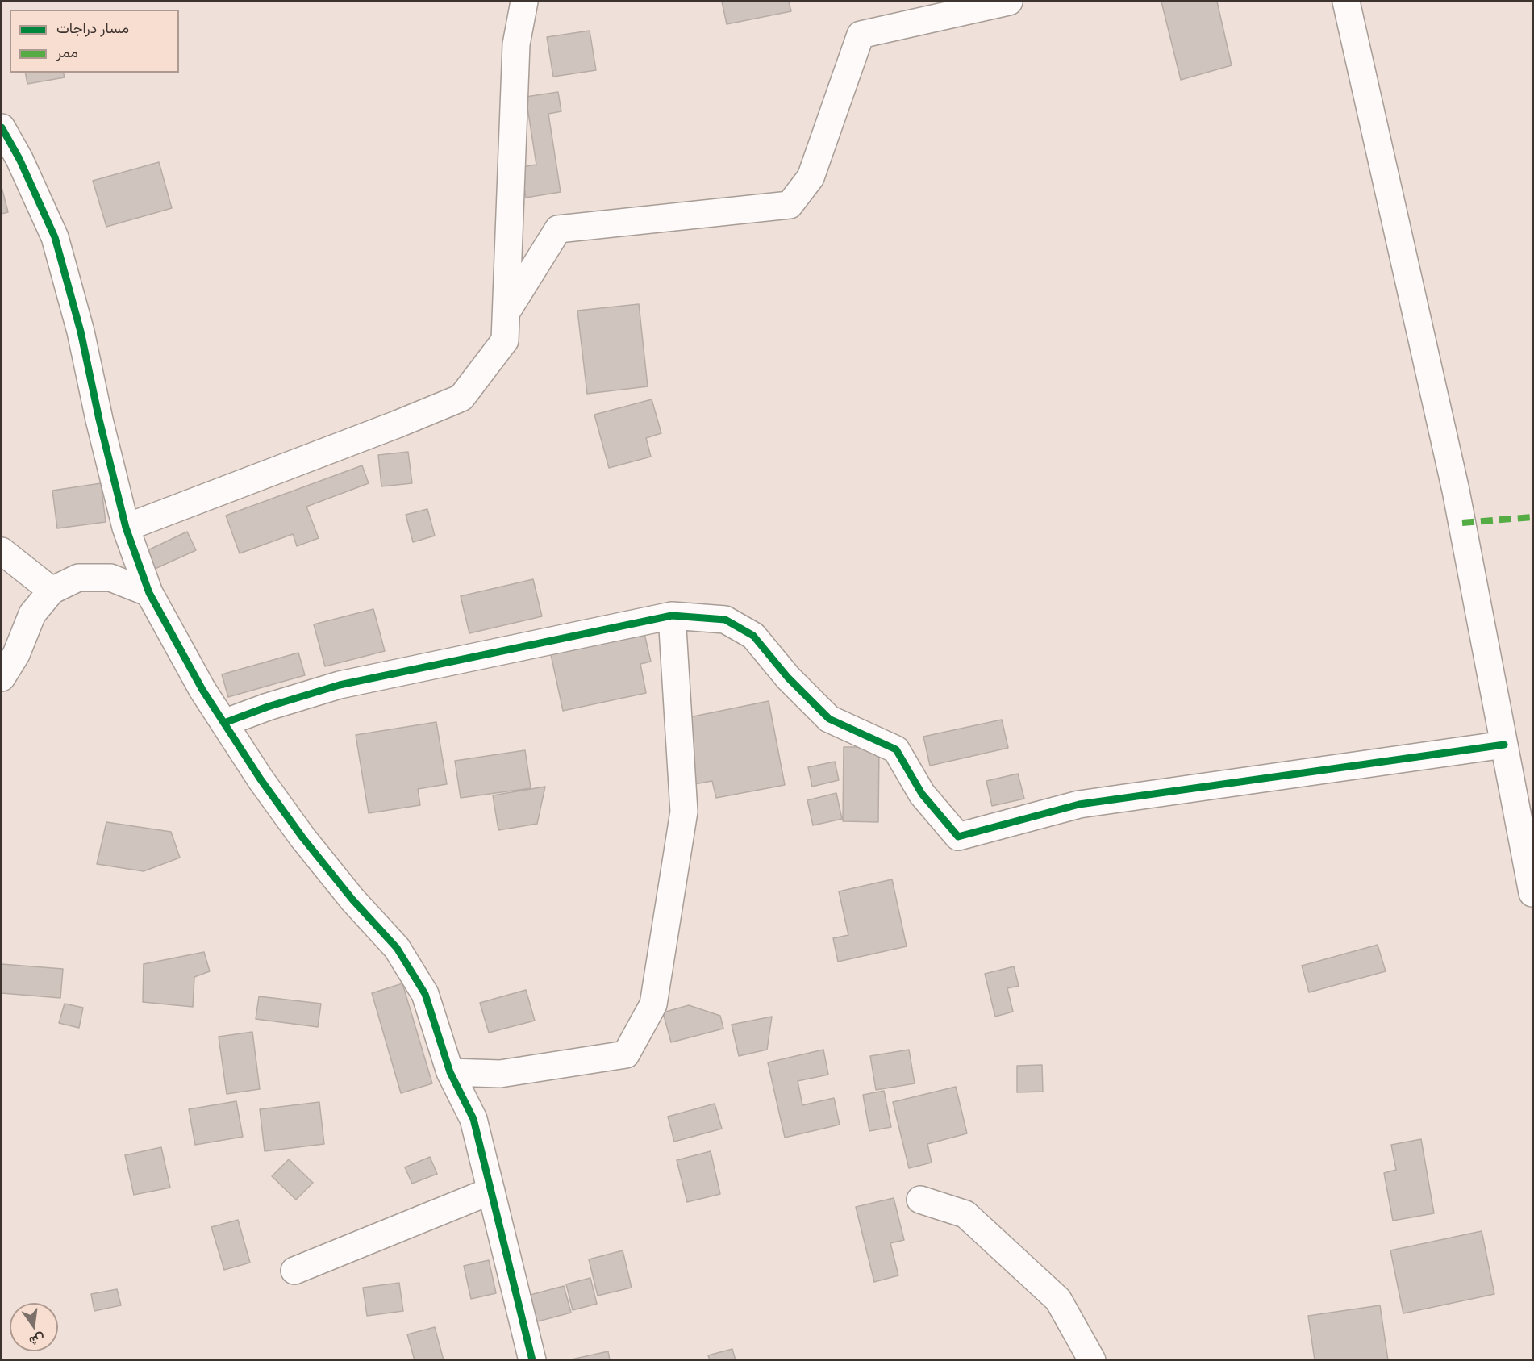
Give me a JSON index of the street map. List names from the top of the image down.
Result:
{
  "legend": ["مسار دراجات", "ممر"],
  "north": "bottom"
}
